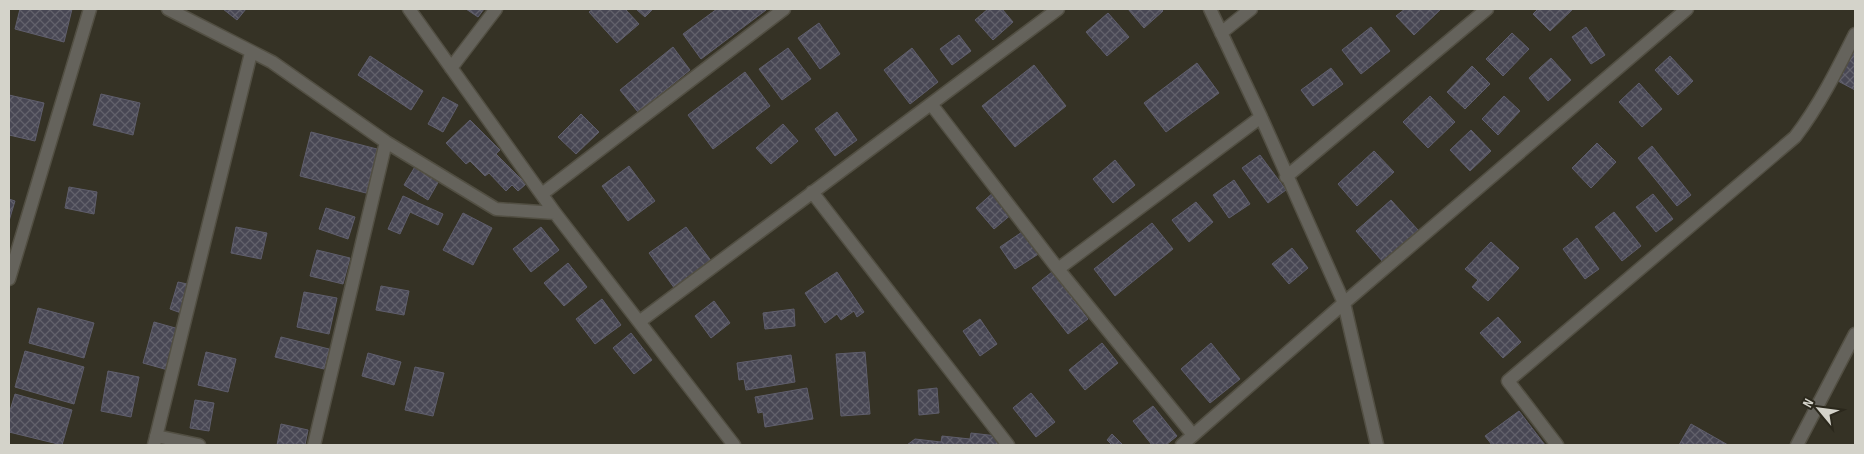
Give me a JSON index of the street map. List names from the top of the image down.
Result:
{
  "north": "top left"
}
